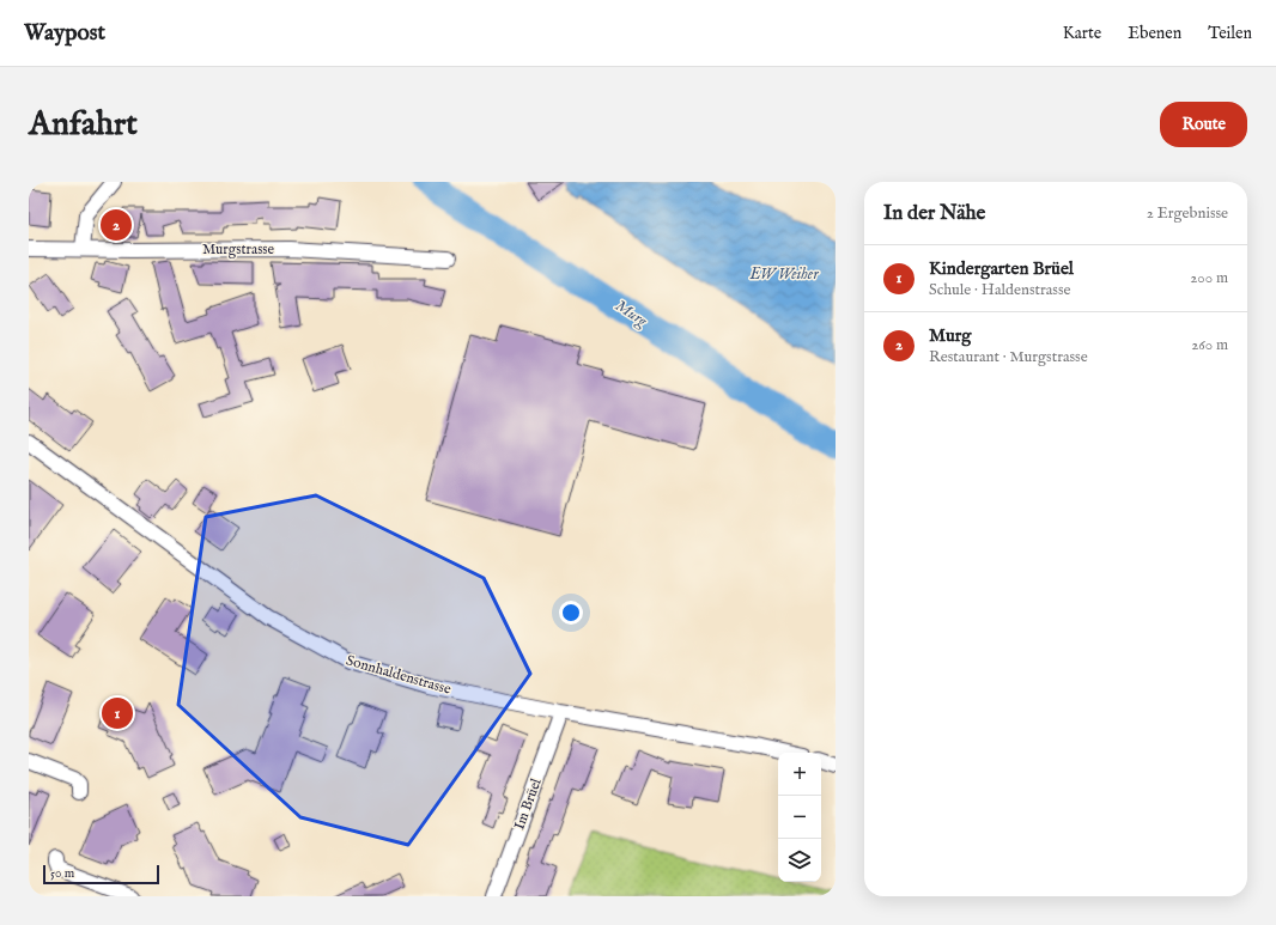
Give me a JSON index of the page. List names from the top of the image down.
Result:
{
  "streets": {
    "street": ["Murgstrasse", "Sonnhaldenstrasse", "Im Brüel"]
  },
  "crossings": [
    ["Sonnhaldenstrasse", "Im Brüel"]
  ],
  "water": ["EW Weiher", "Murg"],
  "scale_bar": "50 m",
  "page": {
    "header": "Waypost",
    "nav": ["Karte", "Ebenen", "Teilen"],
    "buttons": "Route",
    "title": "Anfahrt",
    "heading": ["In der Nähe", "2 Ergebnisse"],
    "pins": ["2", "1"],
    "list": [
      {
        "mark": "1",
        "name": "Kindergarten Brüel",
        "note": "Schule · Haldenstrasse",
        "value": "200 m"
      },
      {
        "mark": "2",
        "name": "Murg",
        "note": "Restaurant · Murgstrasse",
        "value": "260 m"
      }
    ],
    "map_buttons": ["+", "−"],
    "scale": "50 m"
  }
}
